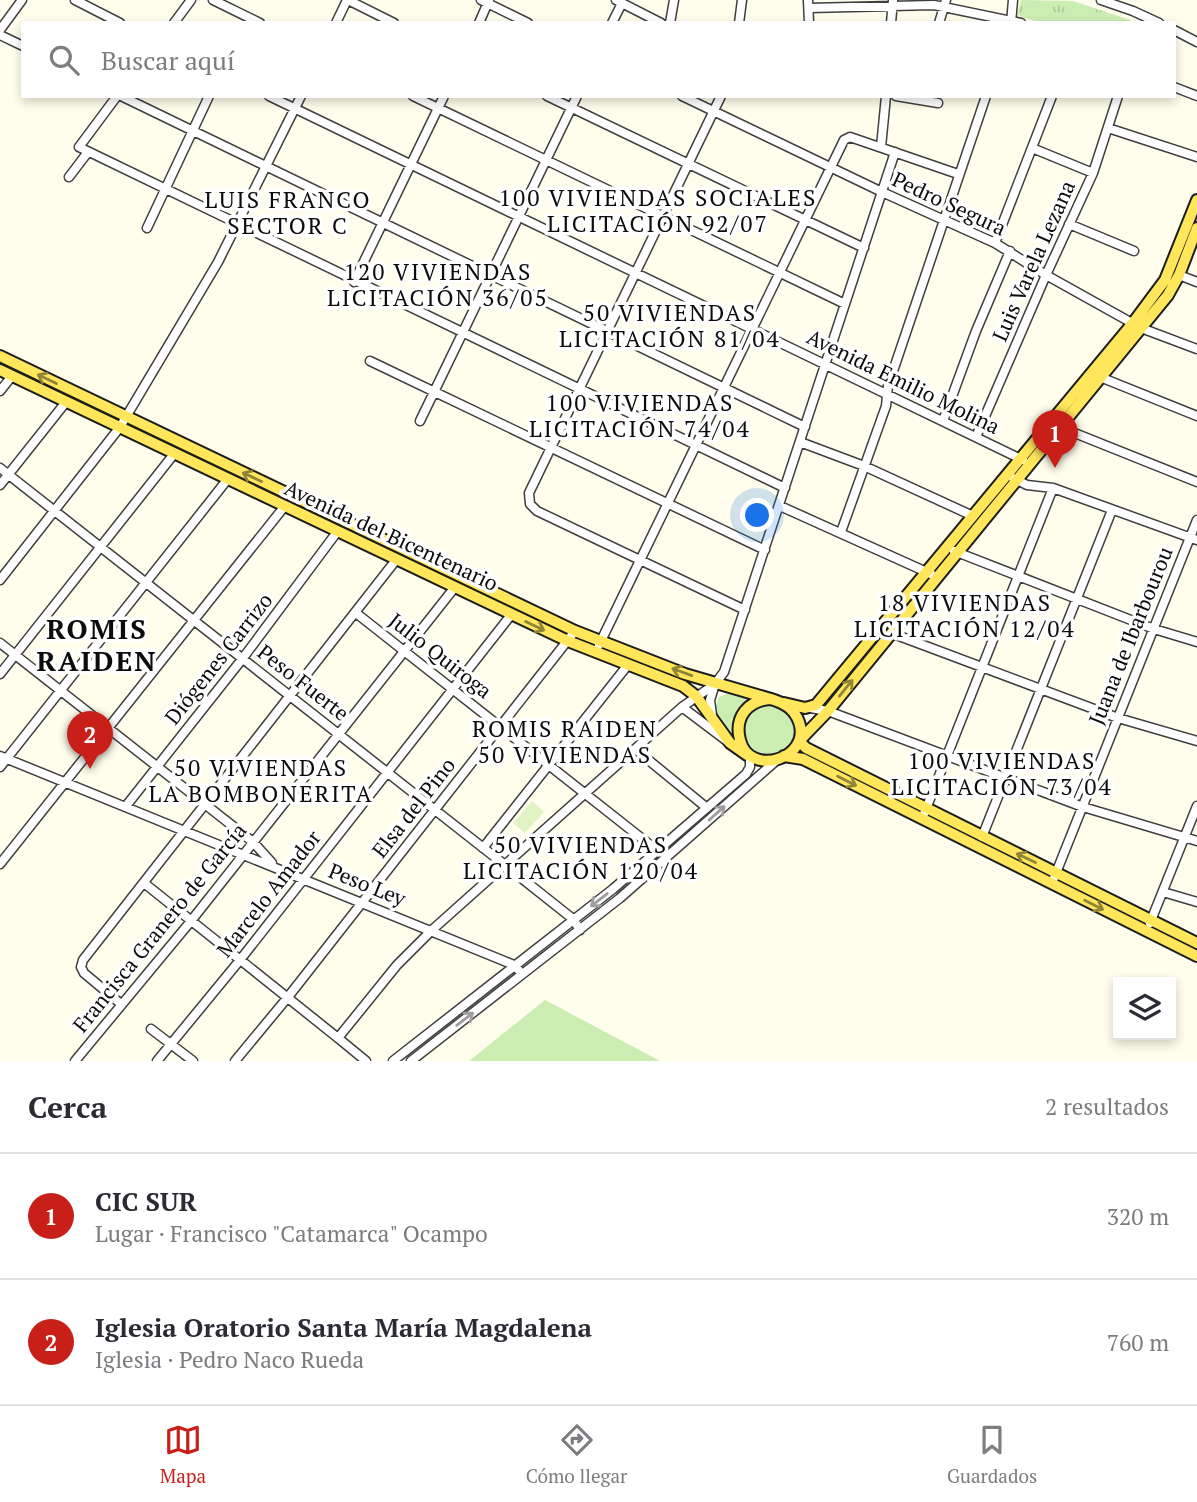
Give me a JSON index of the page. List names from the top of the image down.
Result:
{
  "streets": {
    "main road": ["Avenida del Bicentenario"],
    "street": [
      "Pedro Segura",
      "Luis Varela Lezana",
      "Avenida Emilio Molina",
      "Juana de Ibarbourou",
      "Julio Quiroga",
      "Diógenes Carrizo",
      "Peso Fuerte",
      "Elsa del Pino",
      "Peso Ley",
      "Marcelo Amador",
      "Francisca Granero de García"
    ]
  },
  "crossings": [
    ["Pedro Segura", "Luis Varela Lezana"],
    ["Luis Varela Lezana", "Avenida Emilio Molina"],
    ["Avenida del Bicentenario", "Diógenes Carrizo"],
    ["Avenida del Bicentenario", "Elsa del Pino"],
    ["Avenida del Bicentenario", "Marcelo Amador"],
    ["Avenida del Bicentenario", "Francisca Granero de García"],
    ["Julio Quiroga", "Elsa del Pino"],
    ["Julio Quiroga", "Marcelo Amador"],
    ["Julio Quiroga", "Francisca Granero de García"],
    ["Diógenes Carrizo", "Peso Fuerte"],
    ["Diógenes Carrizo", "Peso Ley"],
    ["Peso Fuerte", "Elsa del Pino"],
    ["Peso Fuerte", "Marcelo Amador"],
    ["Peso Fuerte", "Francisca Granero de García"],
    ["Elsa del Pino", "Peso Ley"],
    ["Peso Ley", "Marcelo Amador"],
    ["Peso Ley", "Francisca Granero de García"]
  ],
  "districts": [
    "100 VIVIENDAS SOCIALES LICITACIÓN 92/07",
    "LUIS FRANCO SECTOR C",
    "120 VIVIENDAS LICITACIÓN 36/05",
    "50 VIVIENDAS LICITACIÓN 81/04",
    "100 VIVIENDAS LICITACIÓN 74/04",
    "18 VIVIENDAS LICITACIÓN 12/04",
    "ROMIS RAIDEN",
    "ROMIS RAIDEN 50 VIVIENDAS",
    "100 VIVIENDAS LICITACIÓN 73/04",
    "50 VIVIENDAS LA BOMBONERITA",
    "50 VIVIENDAS LICITACIÓN 120/04"
  ],
  "page": {
    "search": "Buscar aquí",
    "pins": ["1", "2"],
    "heading": ["Cerca", "2 resultados"],
    "list": [
      {
        "mark": "1",
        "name": "CIC SUR",
        "note": "Lugar · Francisco \"Catamarca\" Ocampo",
        "value": "320 m"
      },
      {
        "mark": "2",
        "name": "Iglesia Oratorio Santa María Magdalena",
        "note": "Iglesia · Pedro Naco Rueda",
        "value": "760 m"
      }
    ],
    "nav": ["Mapa", "Cómo llegar", "Guardados"]
  }
}
